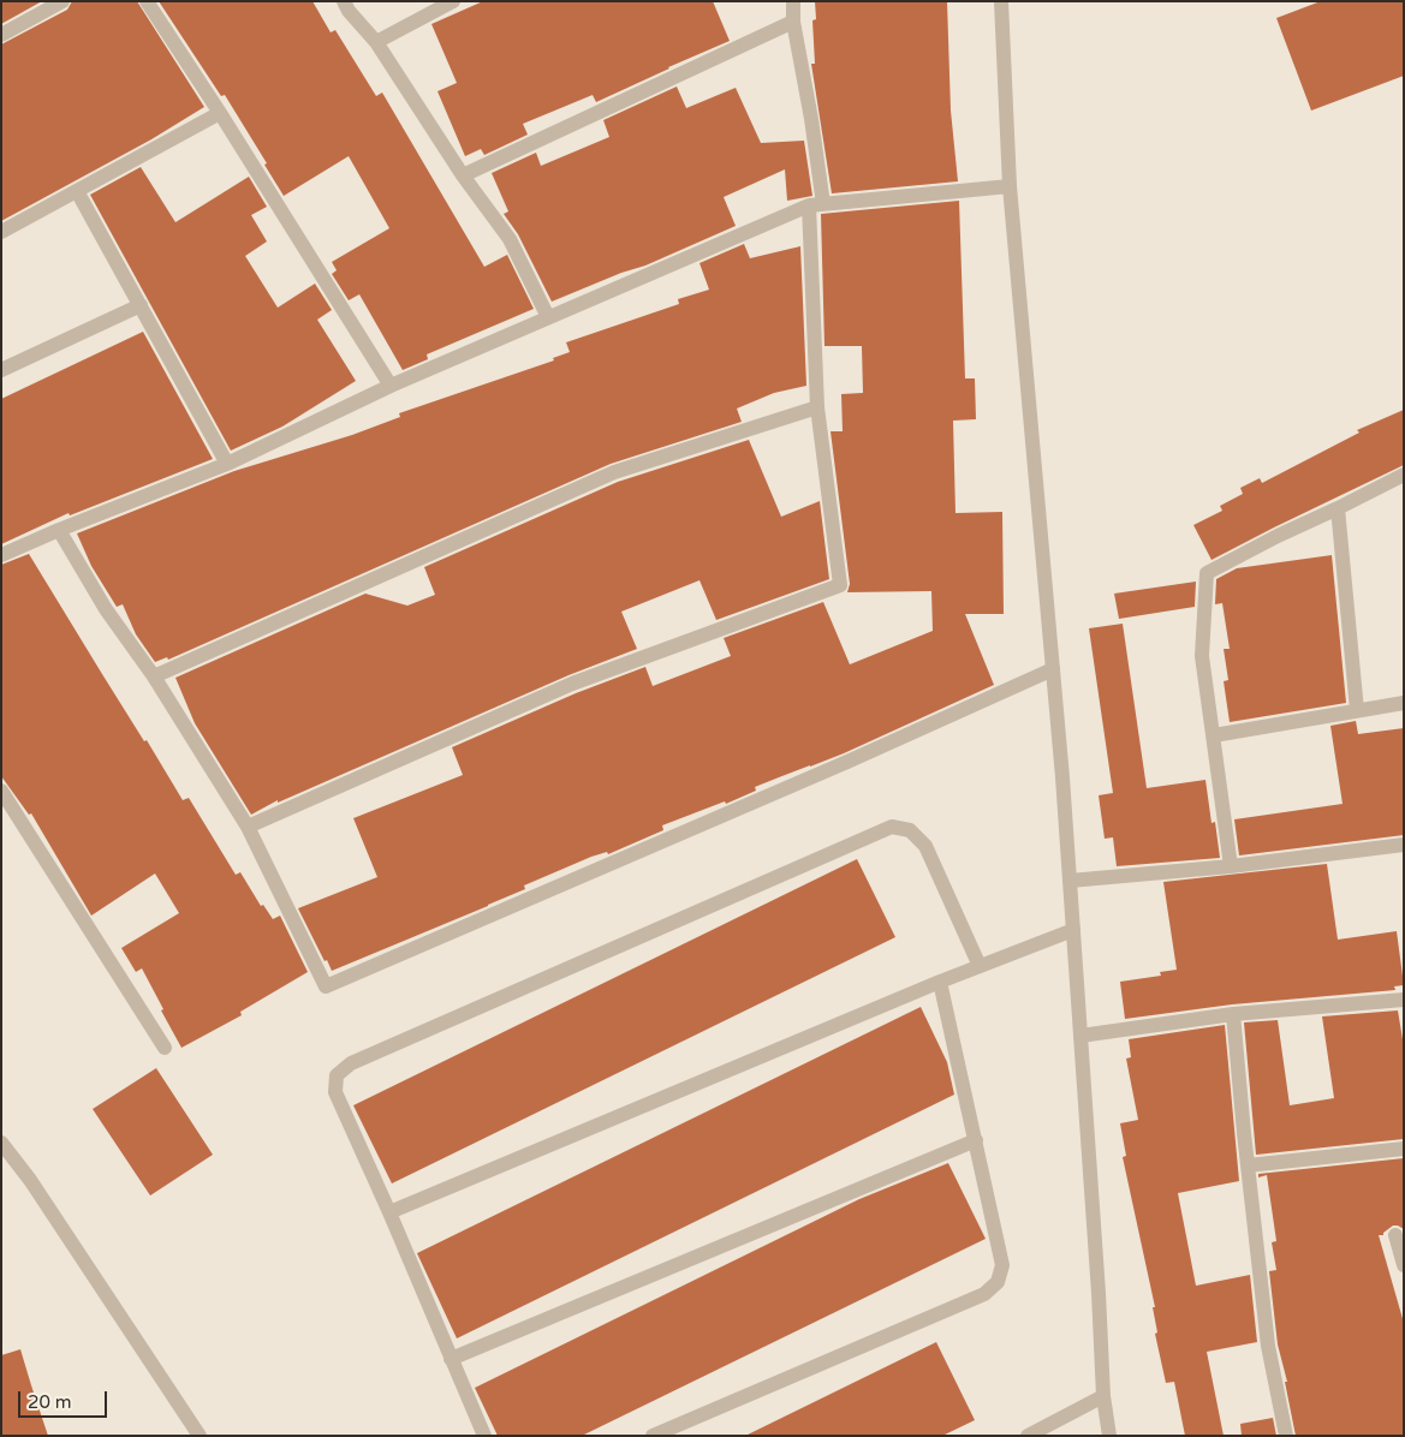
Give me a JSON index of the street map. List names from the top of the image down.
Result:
{
  "scale_bar": "20 m"
}
